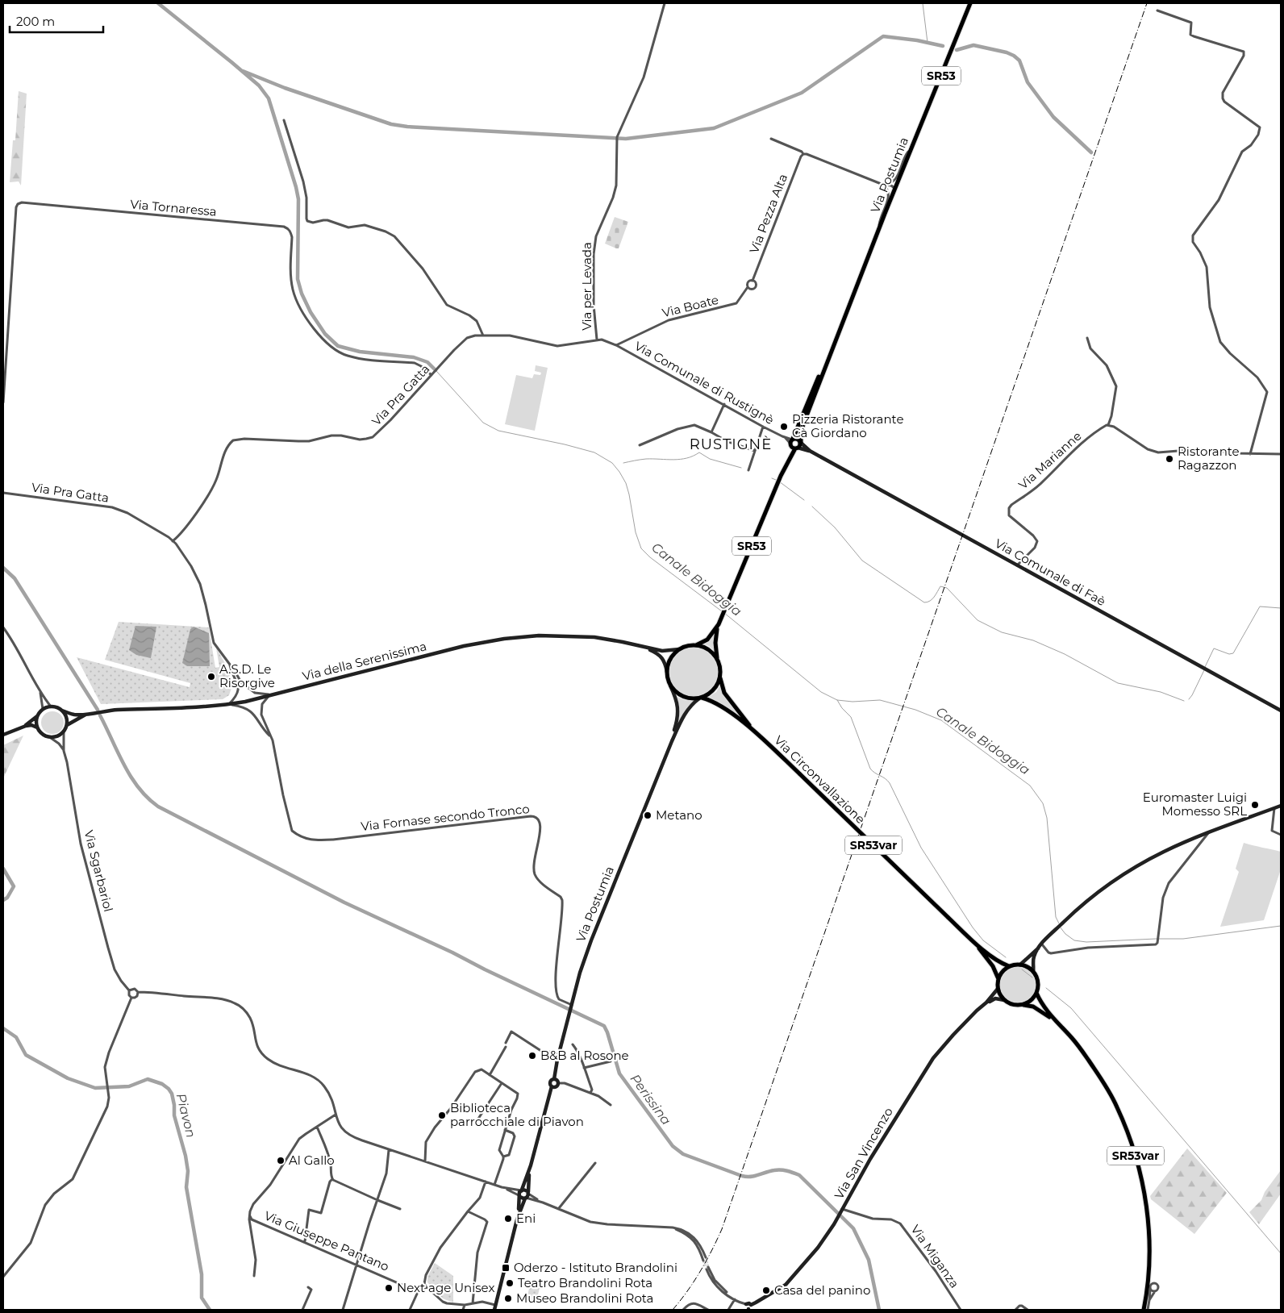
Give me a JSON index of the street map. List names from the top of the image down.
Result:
{
  "streets": {
    "main road": [
      "SR53",
      "Via Postumia",
      "Via Comunale di Faè",
      "Via della Serenissima",
      "Via Circonvallazione",
      "SR53var",
      "Via San Vincenzo"
    ],
    "street": [
      "Via Tornaressa",
      "Via Pezza Alta",
      "Via per Levada",
      "Via Boate",
      "Via Comunale di Rustignè",
      "Via Pra Gatta",
      "Via Marianne",
      "Via Fornase secondo Tronco",
      "Via Sgarbariol",
      "Via Giuseppe Pantano",
      "Via Miganza"
    ]
  },
  "crossings": [
    ["SR53", "Via Postumia"],
    ["SR53", "Via Circonvallazione"],
    ["Via Postumia", "Via Comunale di Rustignè"],
    ["Via Postumia", "Via Comunale di Faè"],
    ["Via Postumia", "Via Circonvallazione"],
    ["Via Postumia", "Via Fornase secondo Tronco"],
    ["Via Tornaressa", "Via Pra Gatta"],
    ["Via Pezza Alta", "Via Boate"],
    ["Via per Levada", "Via Pra Gatta"],
    ["Via Boate", "Via Comunale di Rustignè"],
    ["Via Boate", "Via Pra Gatta"],
    ["Via Comunale di Rustignè", "Via Pra Gatta"],
    ["Via Comunale di Rustignè", "Via Comunale di Faè"],
    ["Via Marianne", "Via Comunale di Faè"],
    ["Via della Serenissima", "Via Fornase secondo Tronco"],
    ["Via della Serenissima", "Via Sgarbariol"],
    ["Via Circonvallazione", "SR53var"],
    ["Via Circonvallazione", "Via San Vincenzo"],
    ["SR53var", "Via San Vincenzo"],
    ["Via San Vincenzo", "Via Miganza"]
  ],
  "districts": ["RUSTIGNÈ"],
  "water": ["Canale Bidoggia", "Perissina", "Piavon"],
  "places": {
    "other": [
      "Pizzeria Ristorante Cà Giordano",
      "Ristorante Ragazzon",
      "A.S.D. Le Risorgive",
      "Euromaster Luigi Momesso SRL",
      "Metano",
      "B&B al Rosone",
      "Biblioteca parrocchiale di Piavon",
      "Al Gallo",
      "Eni",
      "Teatro Brandolini Rota",
      "Next age Unisex",
      "Casa del panino",
      "Museo Brandolini Rota"
    ],
    "transit": ["Oderzo - Istituto Brandolini"]
  },
  "scale_bar": "200 m"
}
